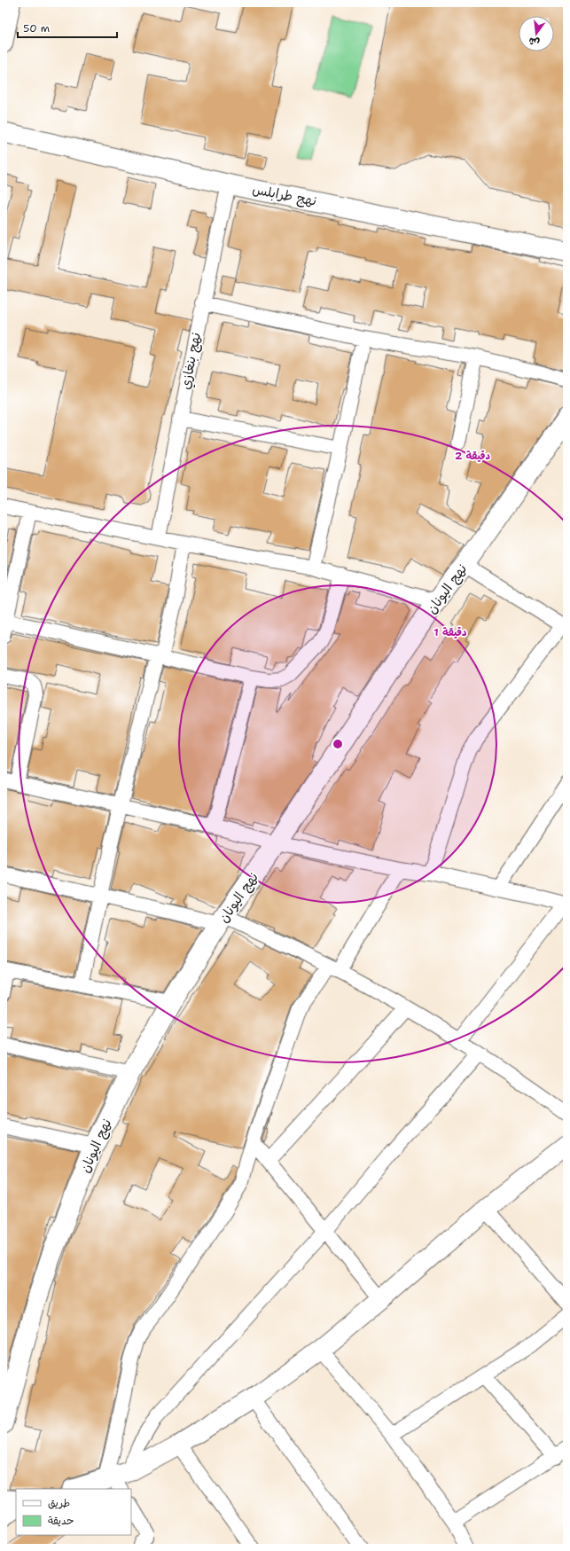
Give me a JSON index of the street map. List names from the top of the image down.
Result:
{
  "streets": {
    "street": ["نهج طرابلس", "نهج بنغازي", "نهج اليونان"]
  },
  "crossings": [
    ["نهج طرابلس", "نهج بنغازي"]
  ],
  "legend": ["طريق", "حديقة"],
  "scale_bar": "50 m",
  "north": "bottom",
  "rings": ["2 دقيقة", "1 دقيقة"]
}
